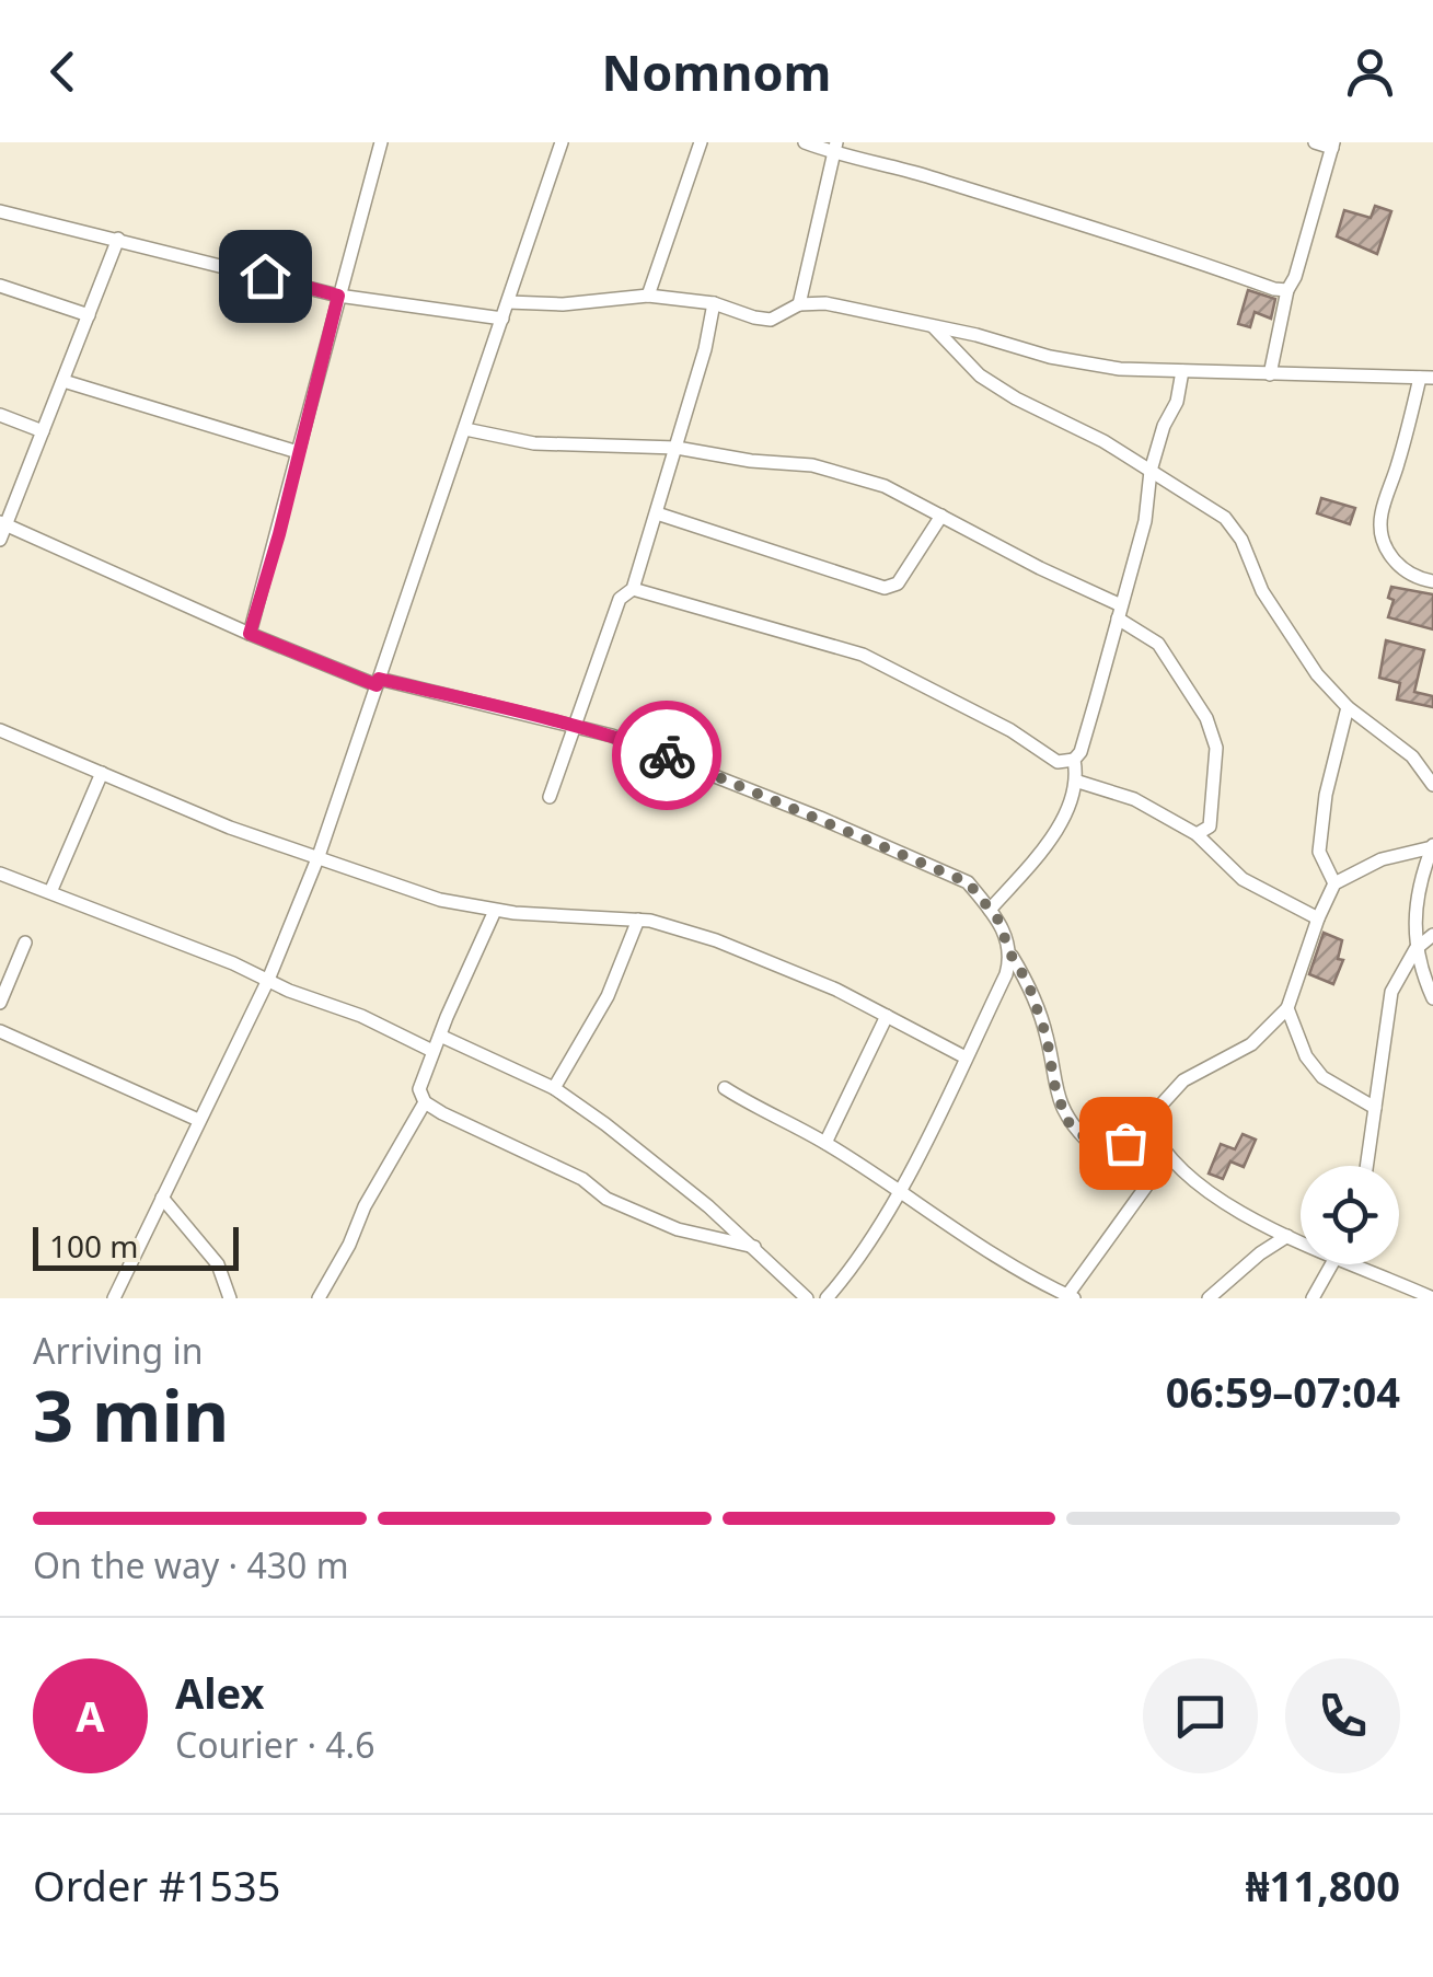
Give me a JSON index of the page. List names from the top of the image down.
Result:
{
  "scale_bar": "100 m",
  "page": {
    "header": "Nomnom",
    "scale": "100 m",
    "heading": ["3 min", "Arriving in", "06:59–07:04"],
    "panel": [
      "Alex",
      "Courier · 4.6",
      "Order #1535",
      "₦11,800"
    ],
    "bar": "On the way · 430 m",
    "round": "A"
  }
}
